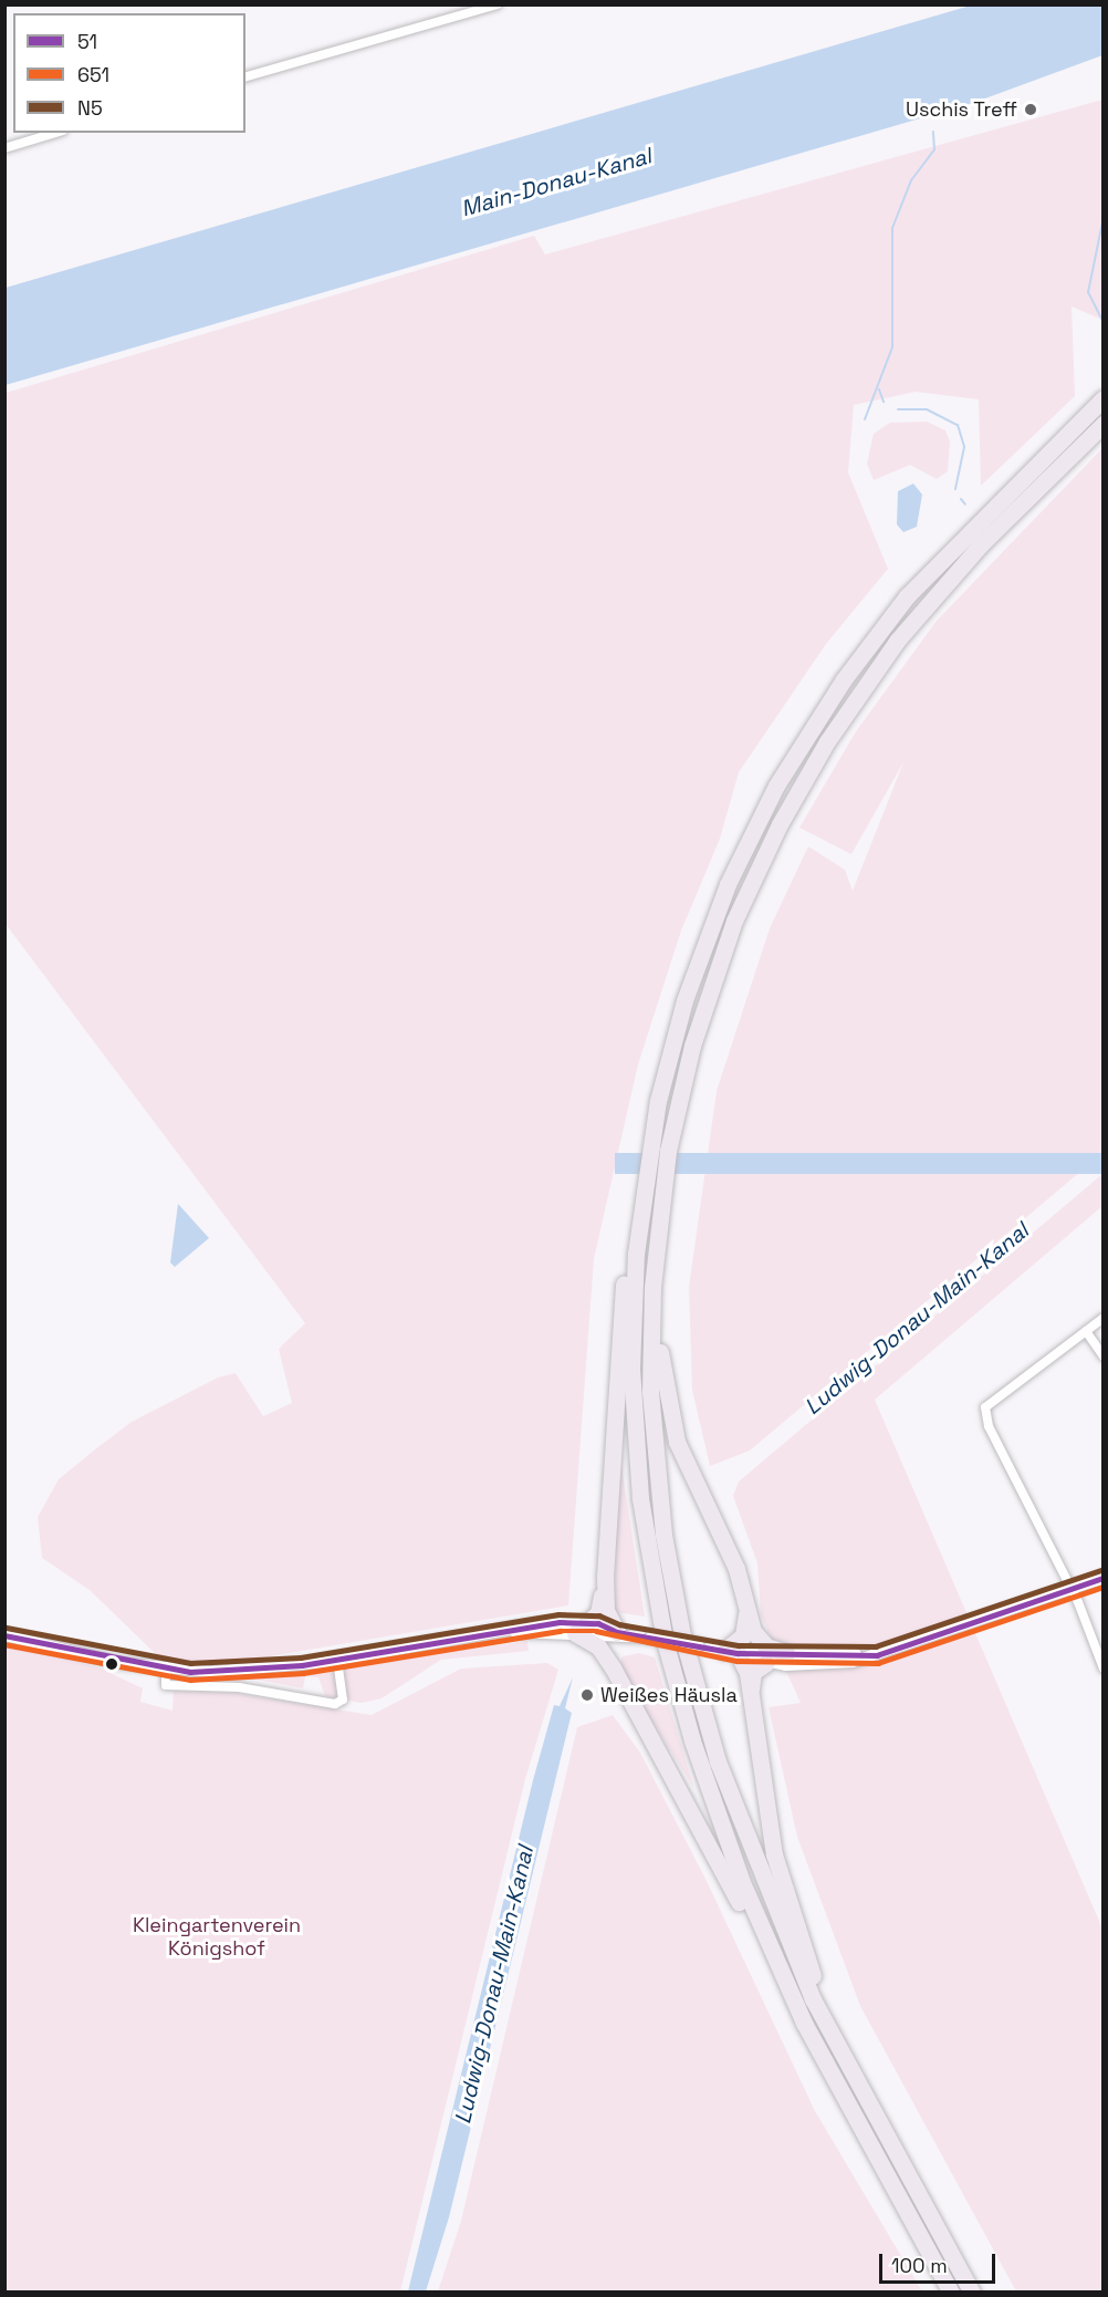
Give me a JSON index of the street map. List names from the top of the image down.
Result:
{
  "water": ["Main-Donau-Kanal", "Ludwig-Donau-Main-Kanal"],
  "parks": ["Kleingartenverein Königshof"],
  "places": ["Uschis Treff", "Weißes Häusla"],
  "lines": ["transit line N5", "transit line 51", "transit line 651"],
  "legend": ["51", "651", "N5"],
  "scale_bar": "100 m"
}
